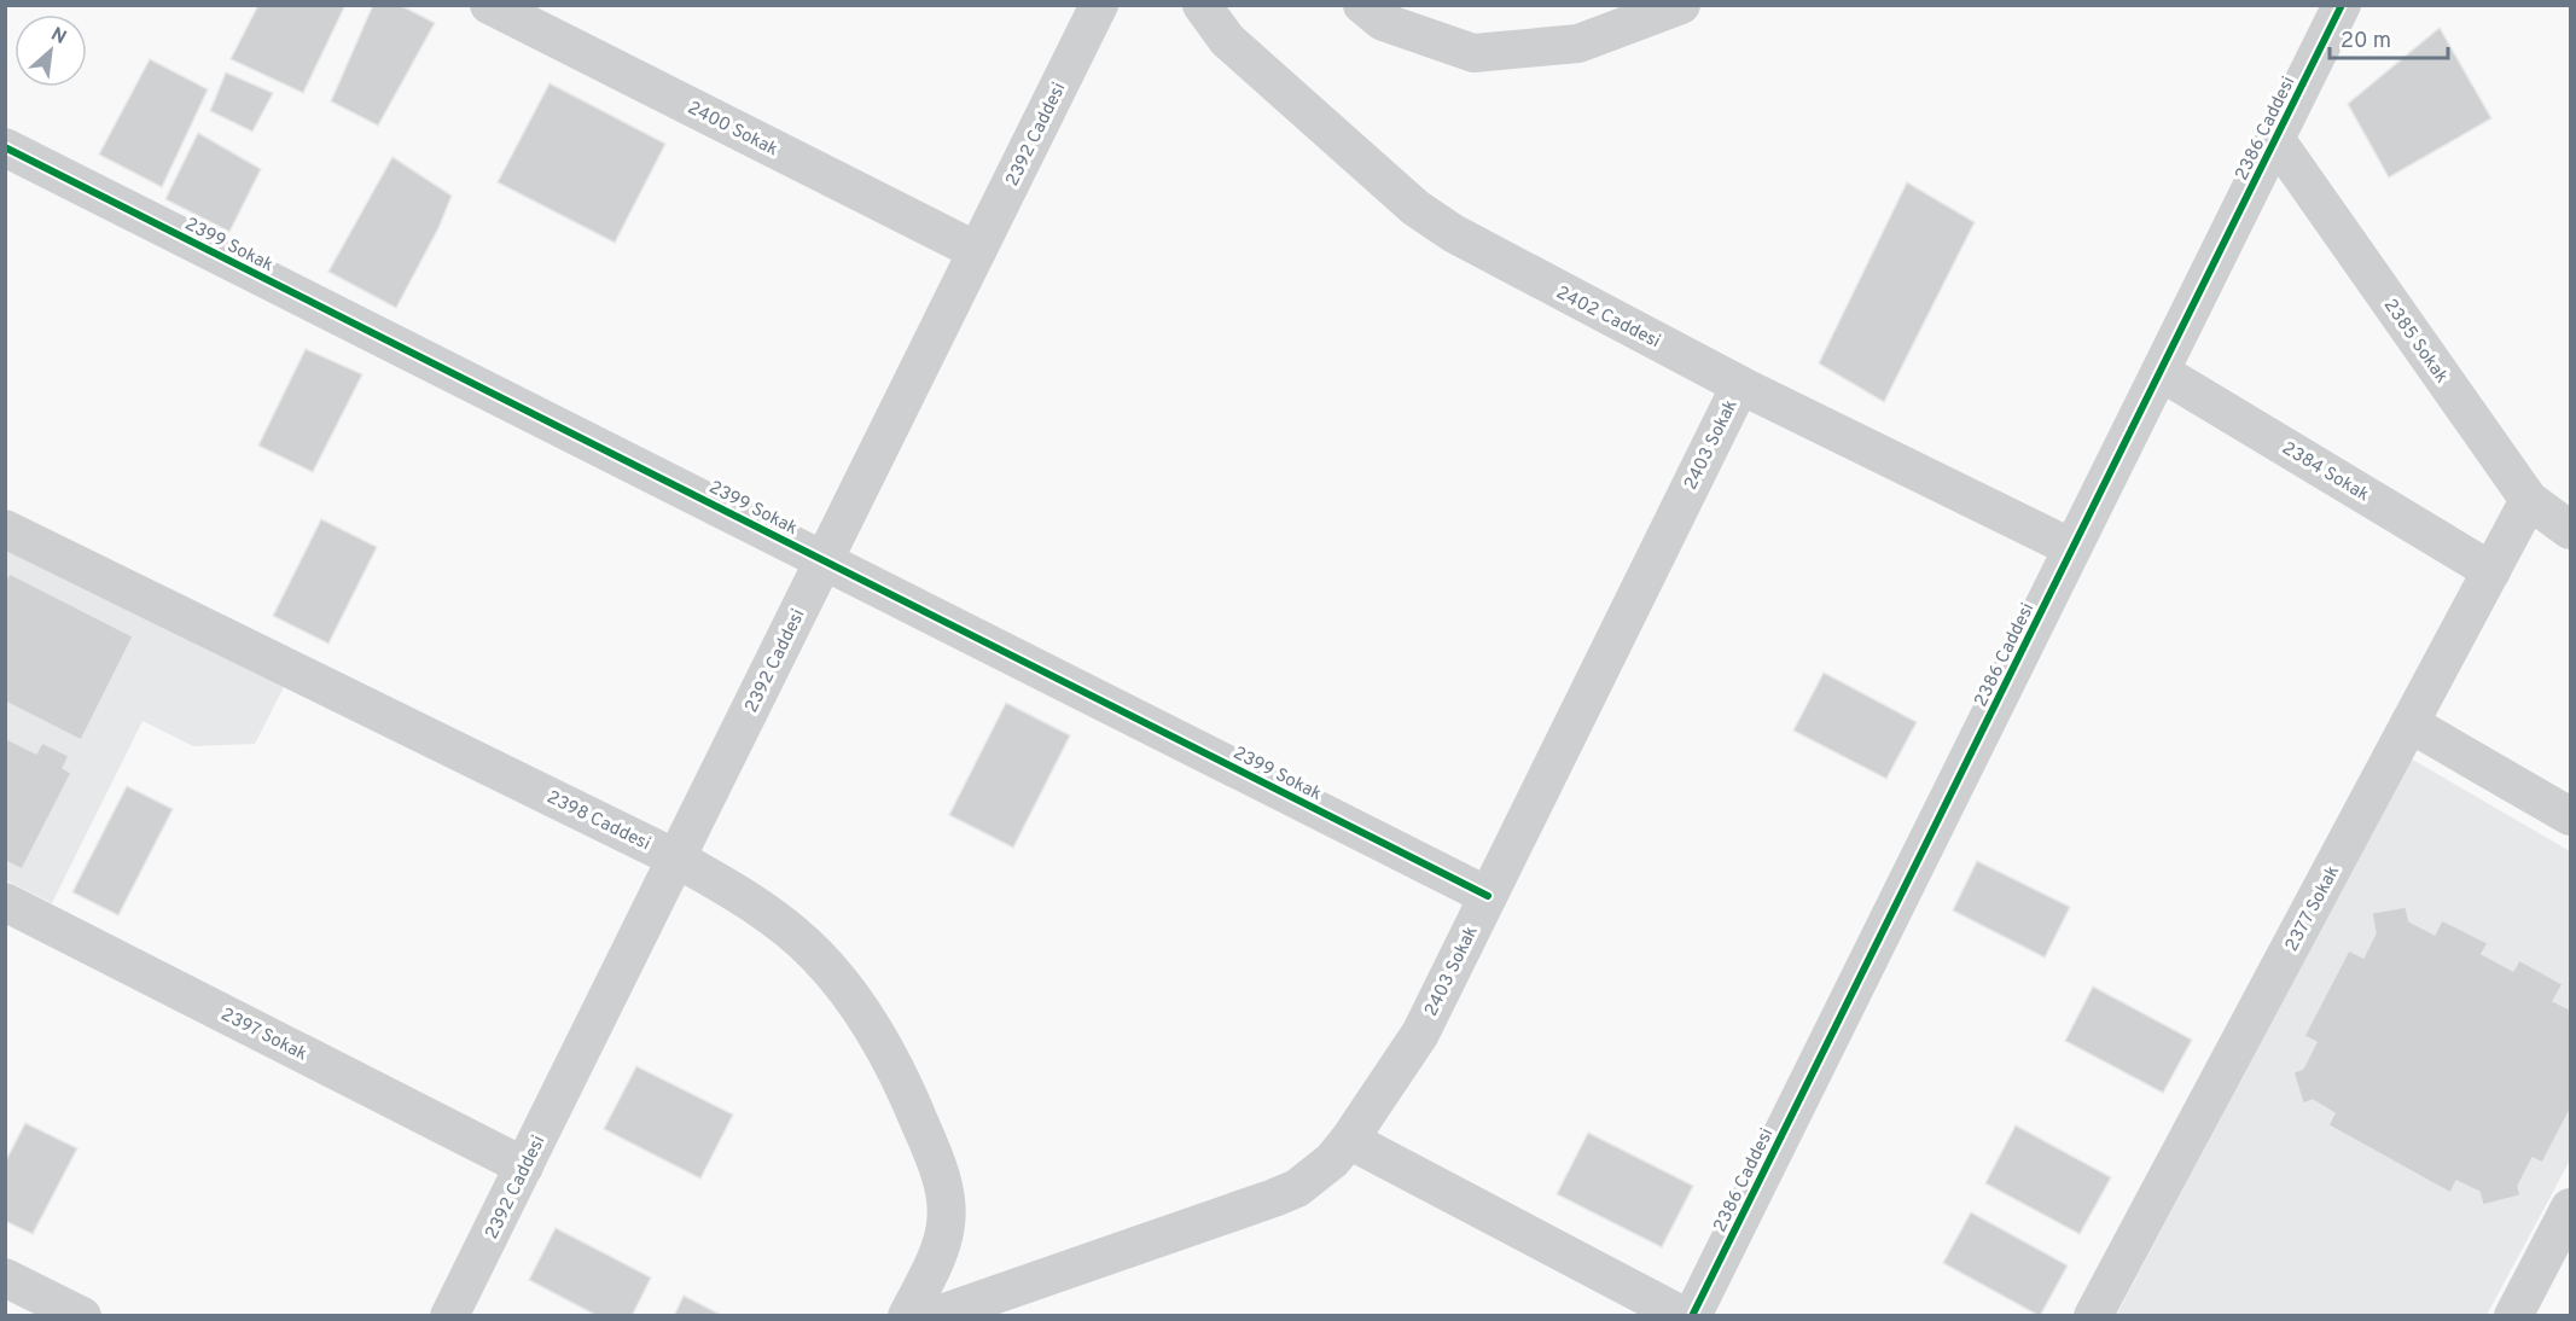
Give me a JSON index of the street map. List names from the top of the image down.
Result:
{
  "streets": {
    "street": [
      "2400 Sokak",
      "2386 Caddesi",
      "2392 Caddesi",
      "2399 Sokak",
      "2402 Caddesi",
      "2385 Sokak",
      "2403 Sokak",
      "2384 Sokak",
      "2398 Caddesi",
      "2377 Sokak",
      "2397 Sokak"
    ]
  },
  "crossings": [
    ["2400 Sokak", "2392 Caddesi"],
    ["2386 Caddesi", "2402 Caddesi"],
    ["2386 Caddesi", "2385 Sokak"],
    ["2386 Caddesi", "2384 Sokak"],
    ["2392 Caddesi", "2399 Sokak"],
    ["2392 Caddesi", "2398 Caddesi"],
    ["2392 Caddesi", "2397 Sokak"],
    ["2399 Sokak", "2403 Sokak"],
    ["2402 Caddesi", "2403 Sokak"],
    ["2385 Sokak", "2377 Sokak"],
    ["2384 Sokak", "2377 Sokak"]
  ],
  "scale_bar": "20 m",
  "north": "top right"
}
